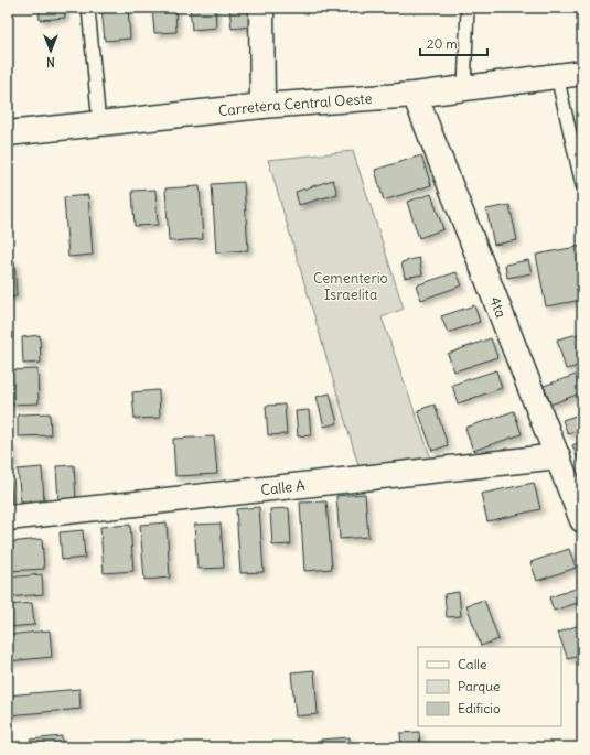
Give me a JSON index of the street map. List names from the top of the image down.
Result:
{
  "streets": {
    "street": ["Carretera Central Oeste", "4ta", "Calle A"]
  },
  "crossings": [
    ["Carretera Central Oeste", "4ta"],
    ["4ta", "Calle A"]
  ],
  "parks": ["Cementerio Israelita"],
  "legend": ["Calle", "Parque", "Edificio"],
  "scale_bar": "20 m",
  "north": "bottom"
}
